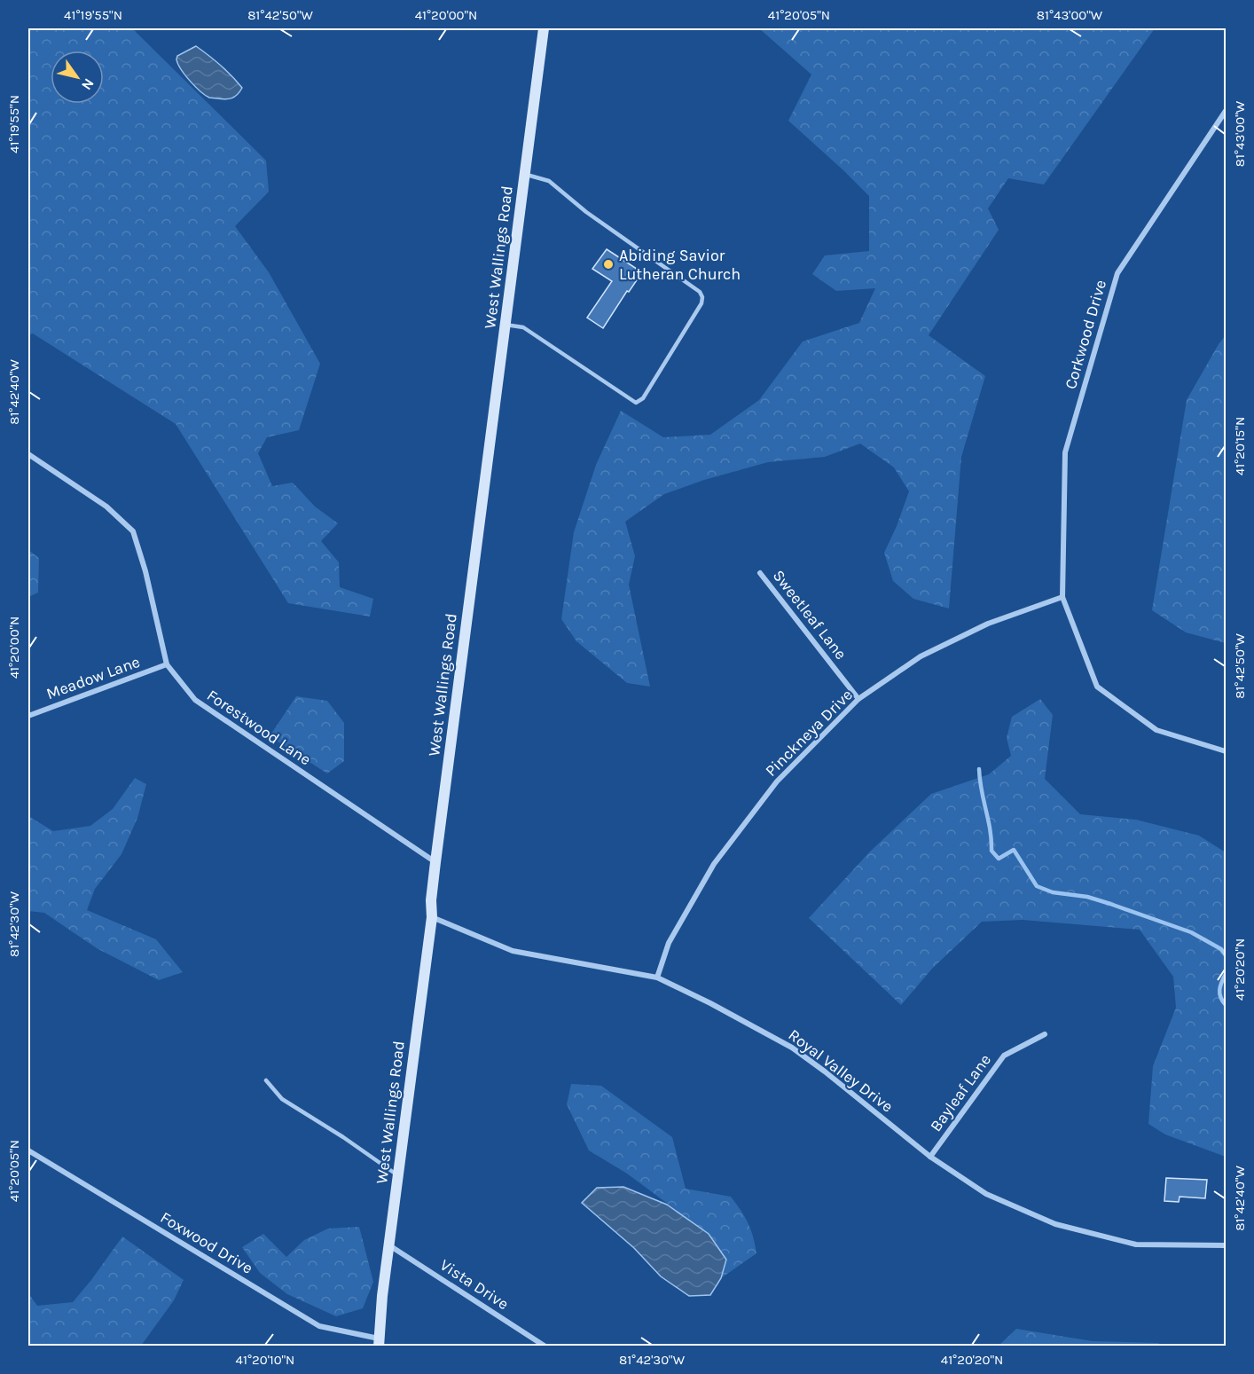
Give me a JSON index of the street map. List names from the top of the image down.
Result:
{
  "streets": {
    "street": [
      "West Wallings Road",
      "Corkwood Drive",
      "Sweetleaf Lane",
      "Meadow Lane",
      "Forestwood Lane",
      "Pinckneya Drive",
      "Royal Valley Drive",
      "Bayleaf Lane",
      "Foxwood Drive",
      "Vista Drive"
    ]
  },
  "crossings": [
    ["West Wallings Road", "Forestwood Lane"],
    ["West Wallings Road", "Royal Valley Drive"],
    ["West Wallings Road", "Foxwood Drive"],
    ["West Wallings Road", "Vista Drive"],
    ["Corkwood Drive", "Pinckneya Drive"],
    ["Sweetleaf Lane", "Pinckneya Drive"],
    ["Meadow Lane", "Forestwood Lane"],
    ["Pinckneya Drive", "Royal Valley Drive"],
    ["Royal Valley Drive", "Bayleaf Lane"]
  ],
  "places": ["Abiding Savior Lutheran Church"],
  "north": "bottom right",
  "coordinates": [
    "41°19'55\"N",
    "81°42'50\"W",
    "41°20'00\"N",
    "41°20'05\"N",
    "81°43'00\"W",
    "81°42'40\"W",
    "41°20'15\"N",
    "81°42'30\"W",
    "41°20'20\"N",
    "41°20'10\"N"
  ]
}
